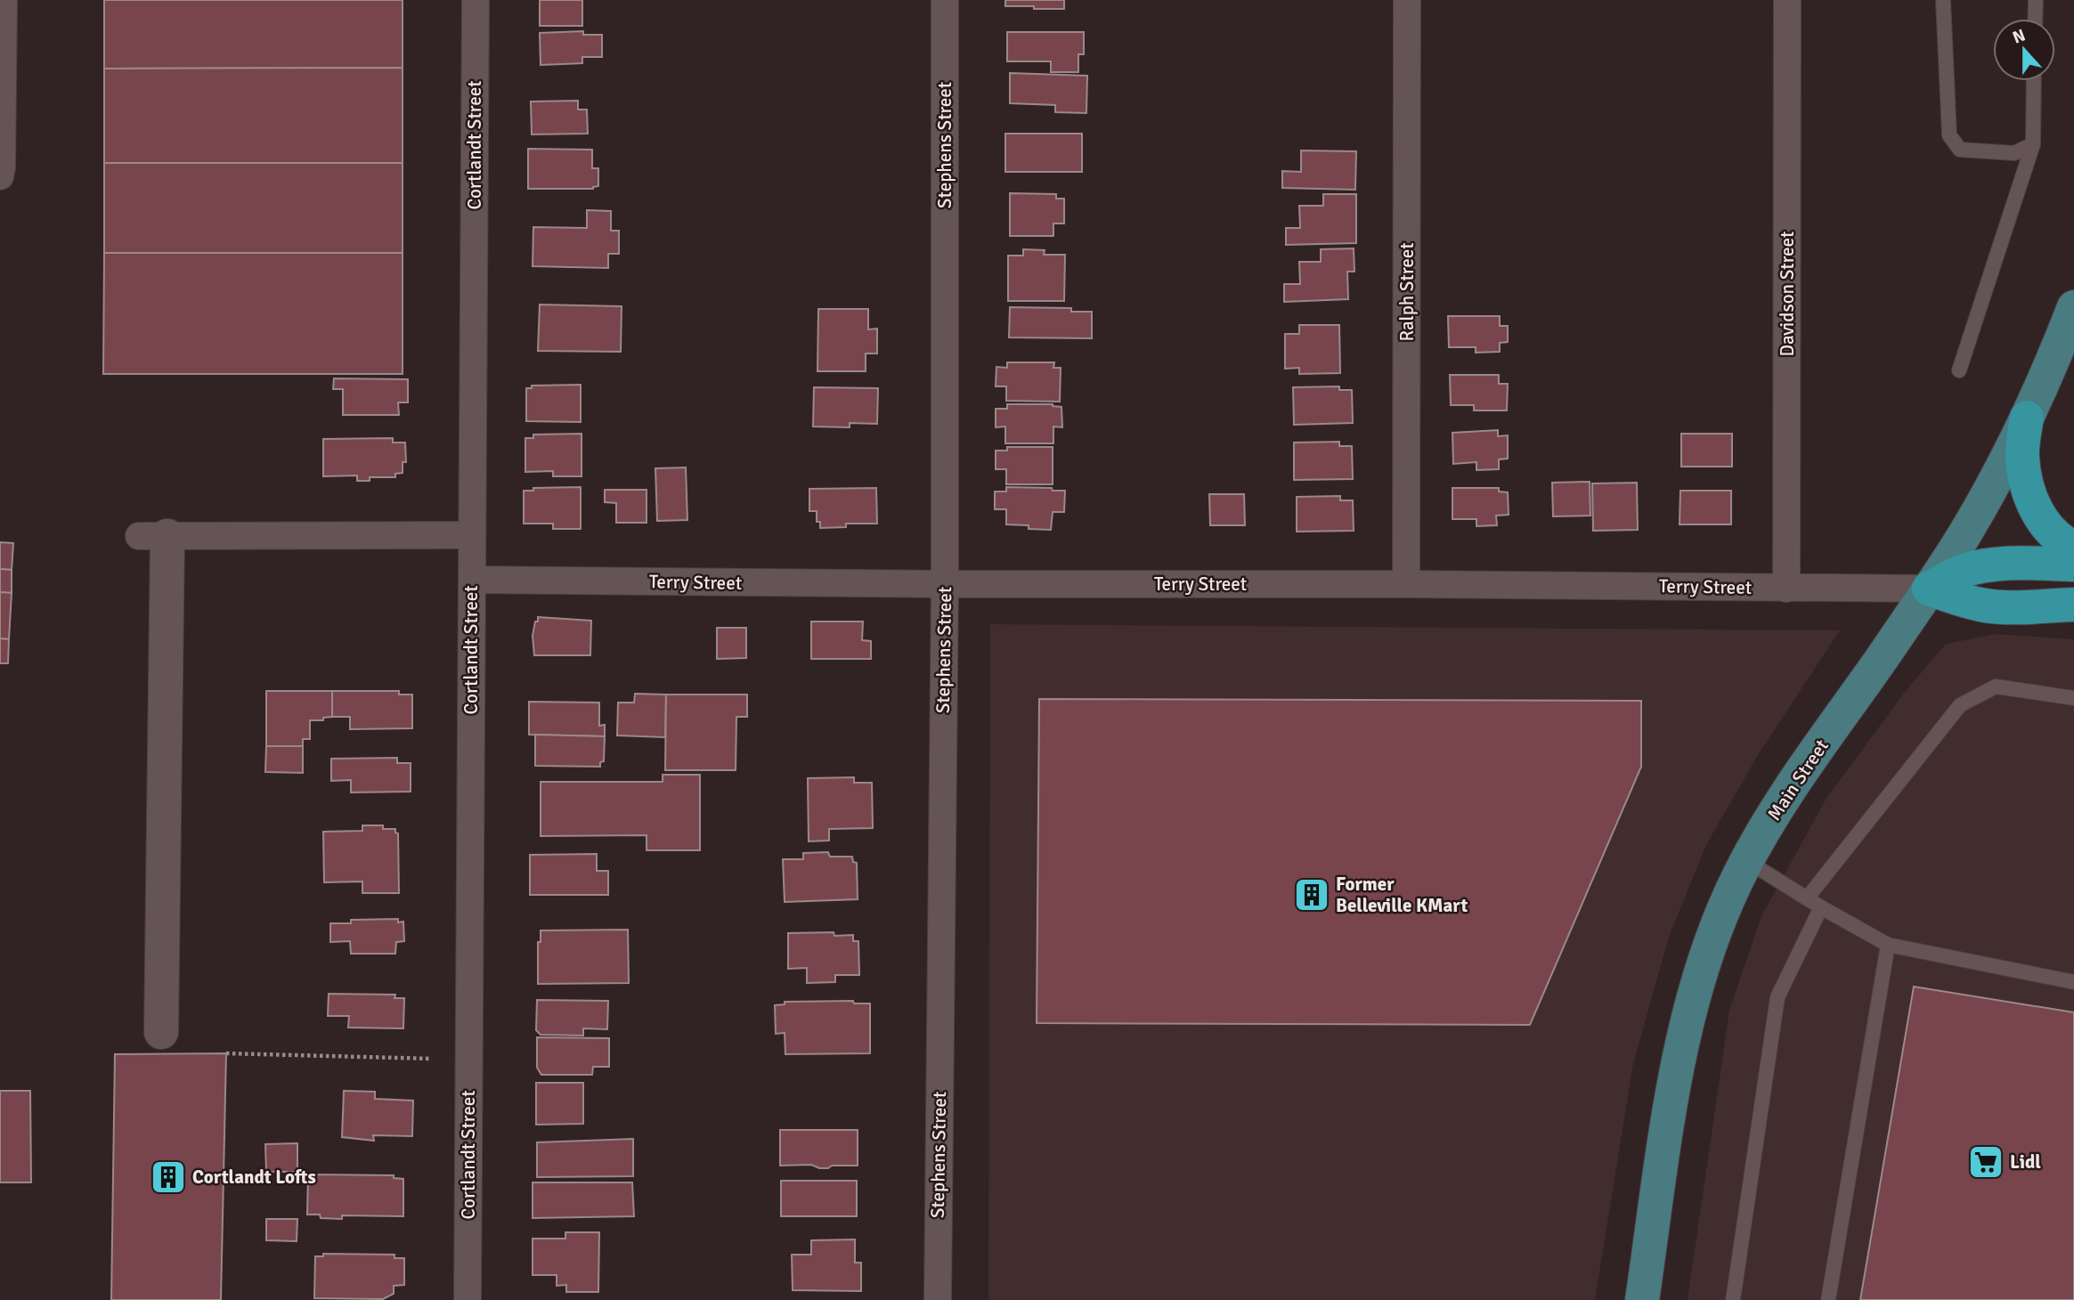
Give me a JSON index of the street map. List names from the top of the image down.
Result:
{
  "streets": {
    "main road": ["Main Street"],
    "street": [
      "Cortlandt Street",
      "Stephens Street",
      "Ralph Street",
      "Davidson Street",
      "Terry Street"
    ]
  },
  "crossings": [
    ["Cortlandt Street", "Terry Street"],
    ["Stephens Street", "Terry Street"],
    ["Ralph Street", "Terry Street"],
    ["Davidson Street", "Terry Street"],
    ["Terry Street", "Main Street"]
  ],
  "places": {
    "building": ["Former Belleville KMart", "Cortlandt Lofts"],
    "supermarket": ["Lidl"]
  },
  "north": "top"
}
